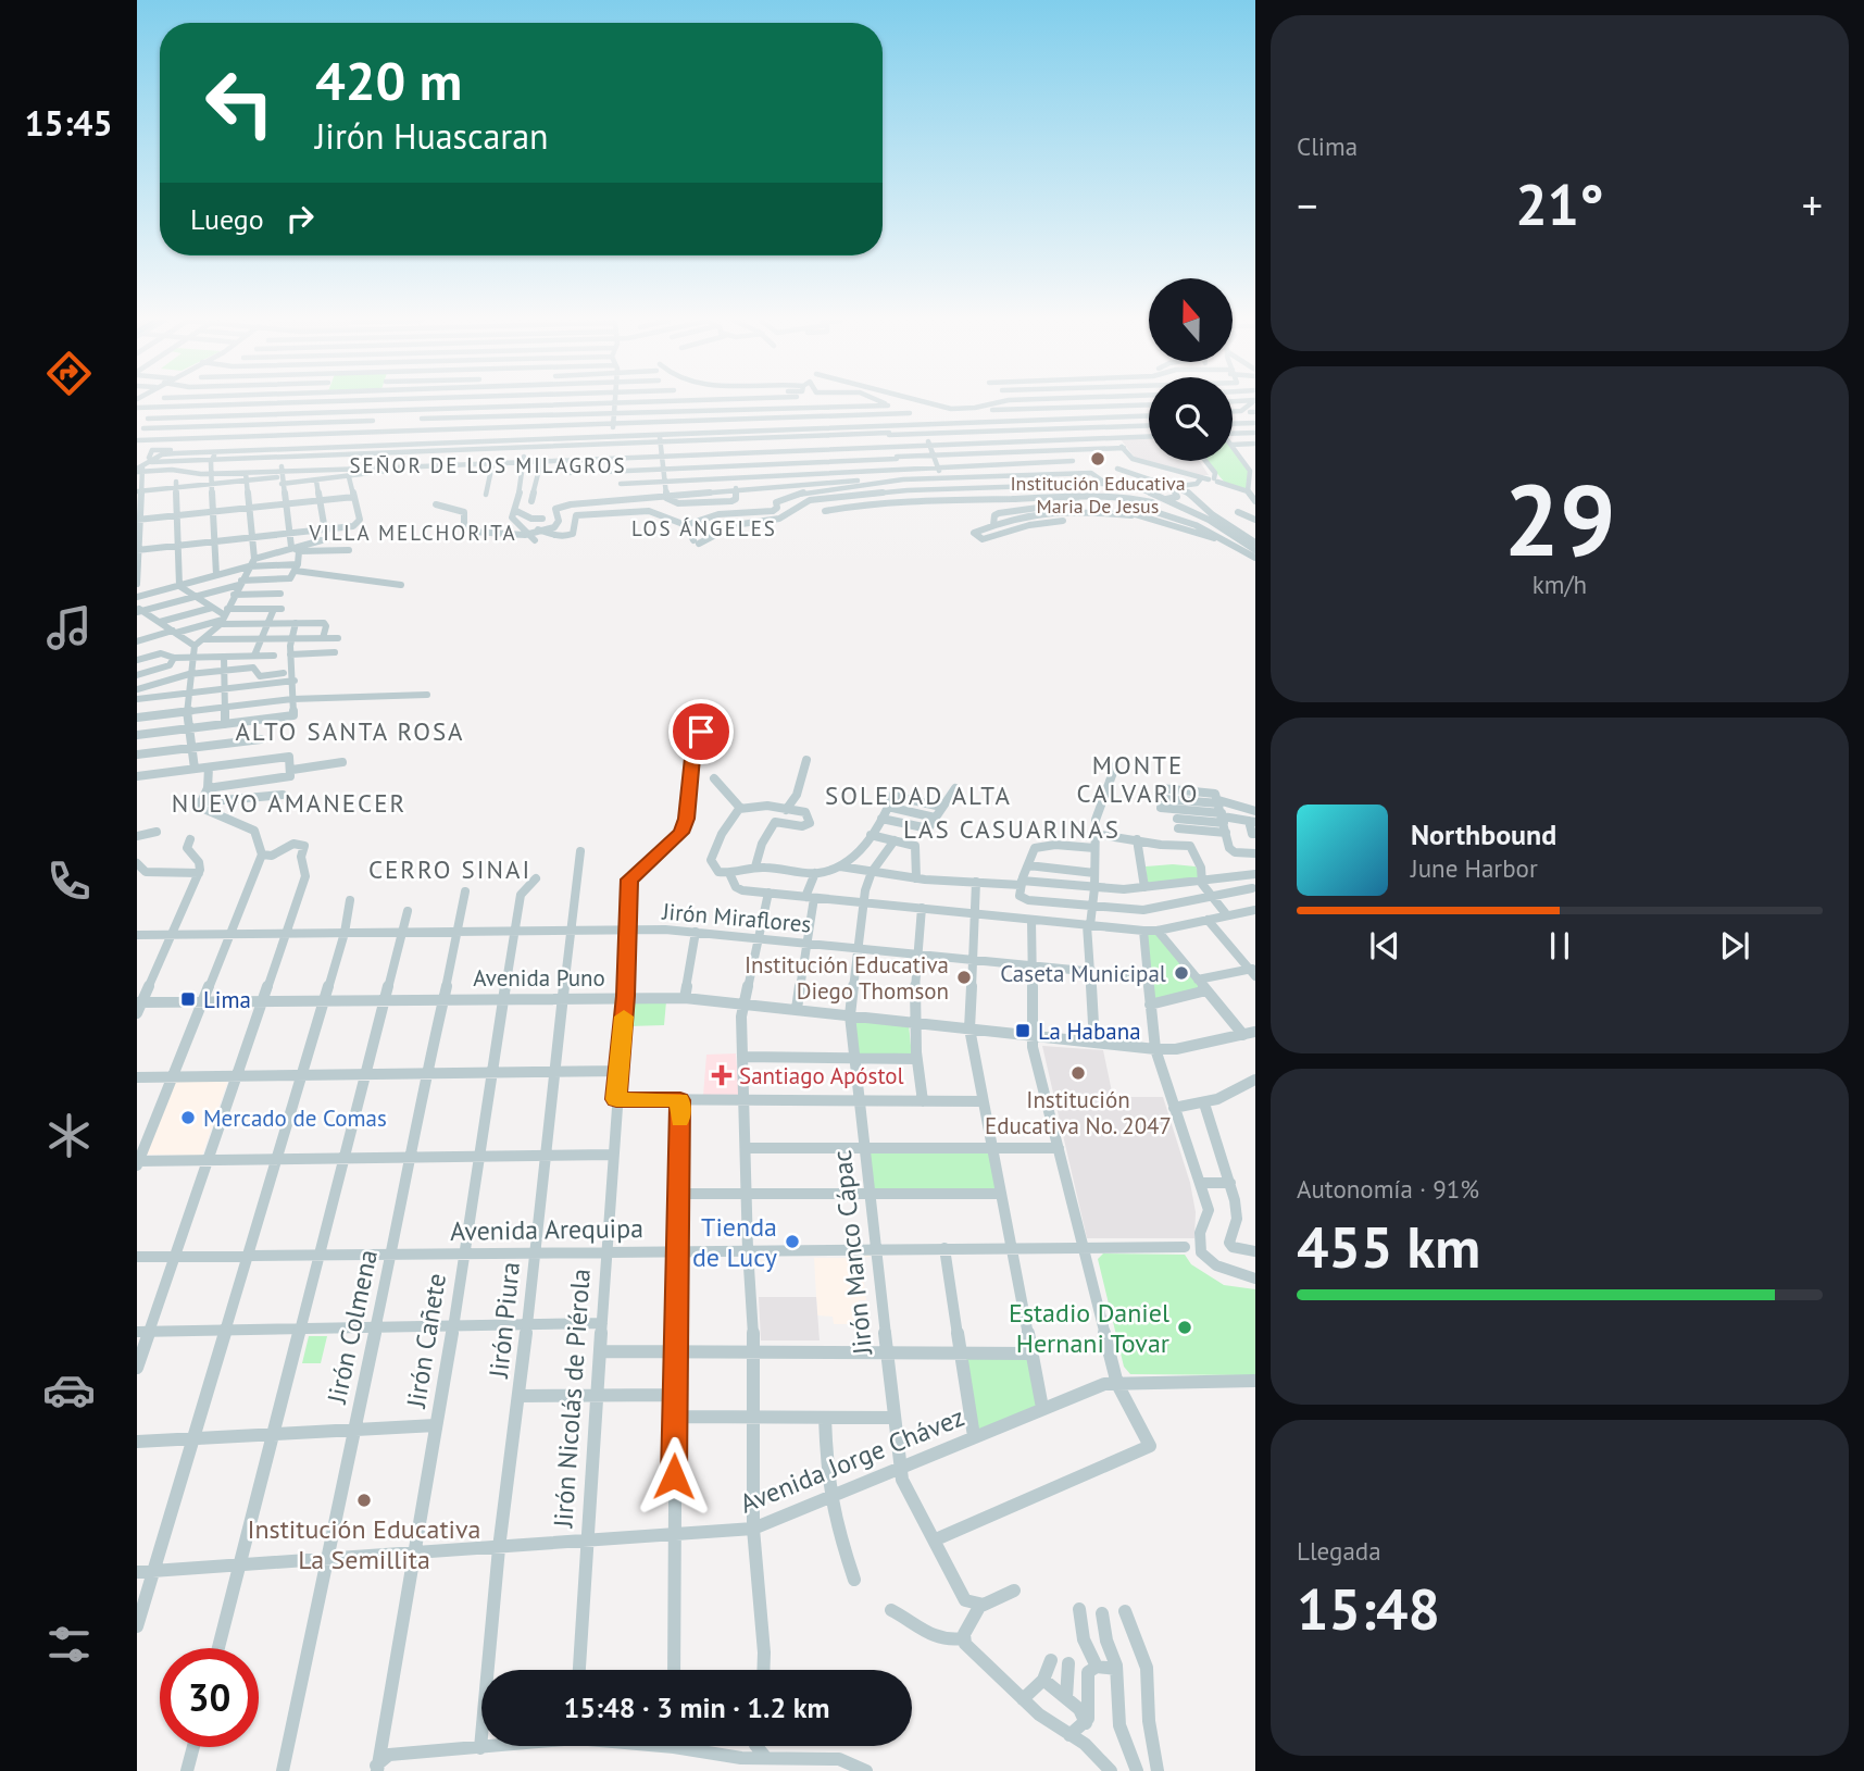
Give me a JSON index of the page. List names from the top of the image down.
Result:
{
  "streets": {
    "street": [
      "Jirón Miraflores",
      "Avenida Puno",
      "Avenida Arequipa",
      "Jirón Manco Cápac",
      "Jirón Piura",
      "Jirón Colmena",
      "Jirón Cañete",
      "Jirón Nicolás de Piérola",
      "Avenida Jorge Chávez"
    ]
  },
  "crossings": [
    ["Jirón Miraflores", "Jirón Manco Cápac"],
    ["Jirón Miraflores", "Jirón Piura"],
    ["Jirón Miraflores", "Jirón Colmena"],
    ["Jirón Miraflores", "Jirón Cañete"],
    ["Jirón Miraflores", "Jirón Nicolás de Piérola"],
    ["Avenida Puno", "Jirón Manco Cápac"],
    ["Avenida Puno", "Jirón Piura"],
    ["Avenida Puno", "Jirón Colmena"],
    ["Avenida Puno", "Jirón Cañete"],
    ["Avenida Puno", "Jirón Nicolás de Piérola"],
    ["Avenida Arequipa", "Jirón Manco Cápac"],
    ["Avenida Arequipa", "Jirón Piura"],
    ["Avenida Arequipa", "Jirón Colmena"],
    ["Avenida Arequipa", "Jirón Cañete"],
    ["Avenida Arequipa", "Jirón Nicolás de Piérola"],
    ["Jirón Manco Cápac", "Avenida Jorge Chávez"],
    ["Jirón Piura", "Avenida Jorge Chávez"],
    ["Jirón Colmena", "Avenida Jorge Chávez"],
    ["Jirón Cañete", "Avenida Jorge Chávez"],
    ["Jirón Nicolás de Piérola", "Avenida Jorge Chávez"]
  ],
  "districts": [
    "SEÑOR DE LOS MILAGROS",
    "LOS ÁNGELES",
    "VILLA MELCHORITA",
    "ALTO SANTA ROSA",
    "MONTE CALVARIO",
    "SOLEDAD ALTA",
    "NUEVO AMANECER",
    "LAS CASUARINAS",
    "CERRO SINAI"
  ],
  "places": {
    "other": [
      "Institución Educativa Maria De Jesus",
      "Caseta Municipal",
      "Institución Educativa Diego Thomson",
      "Institución Educativa No. 2047",
      "Mercado de Comas",
      "Tienda de Lucy",
      "Estadio Daniel Hernani Tovar",
      "Institución Educativa La Semillita"
    ],
    "transit": ["Lima", "La Habana"],
    "health": ["Santiago Apóstol"]
  },
  "north": "top",
  "page": {
    "tabs": "15:45",
    "tile": [
      "Clima",
      ["29", "km/h"],
      ["Autonomía · 91%", "455 km"],
      ["Llegada", "15:48"]
    ],
    "turn": ["420 m", "Jirón Huascaran"],
    "heat": ["−", "21°", "+"],
    "then": "Luego",
    "song": ["Northbound", "June Harbor"],
    "limit": "30",
    "trip": "15:48 · 3 min · 1.2 km"
  }
}
